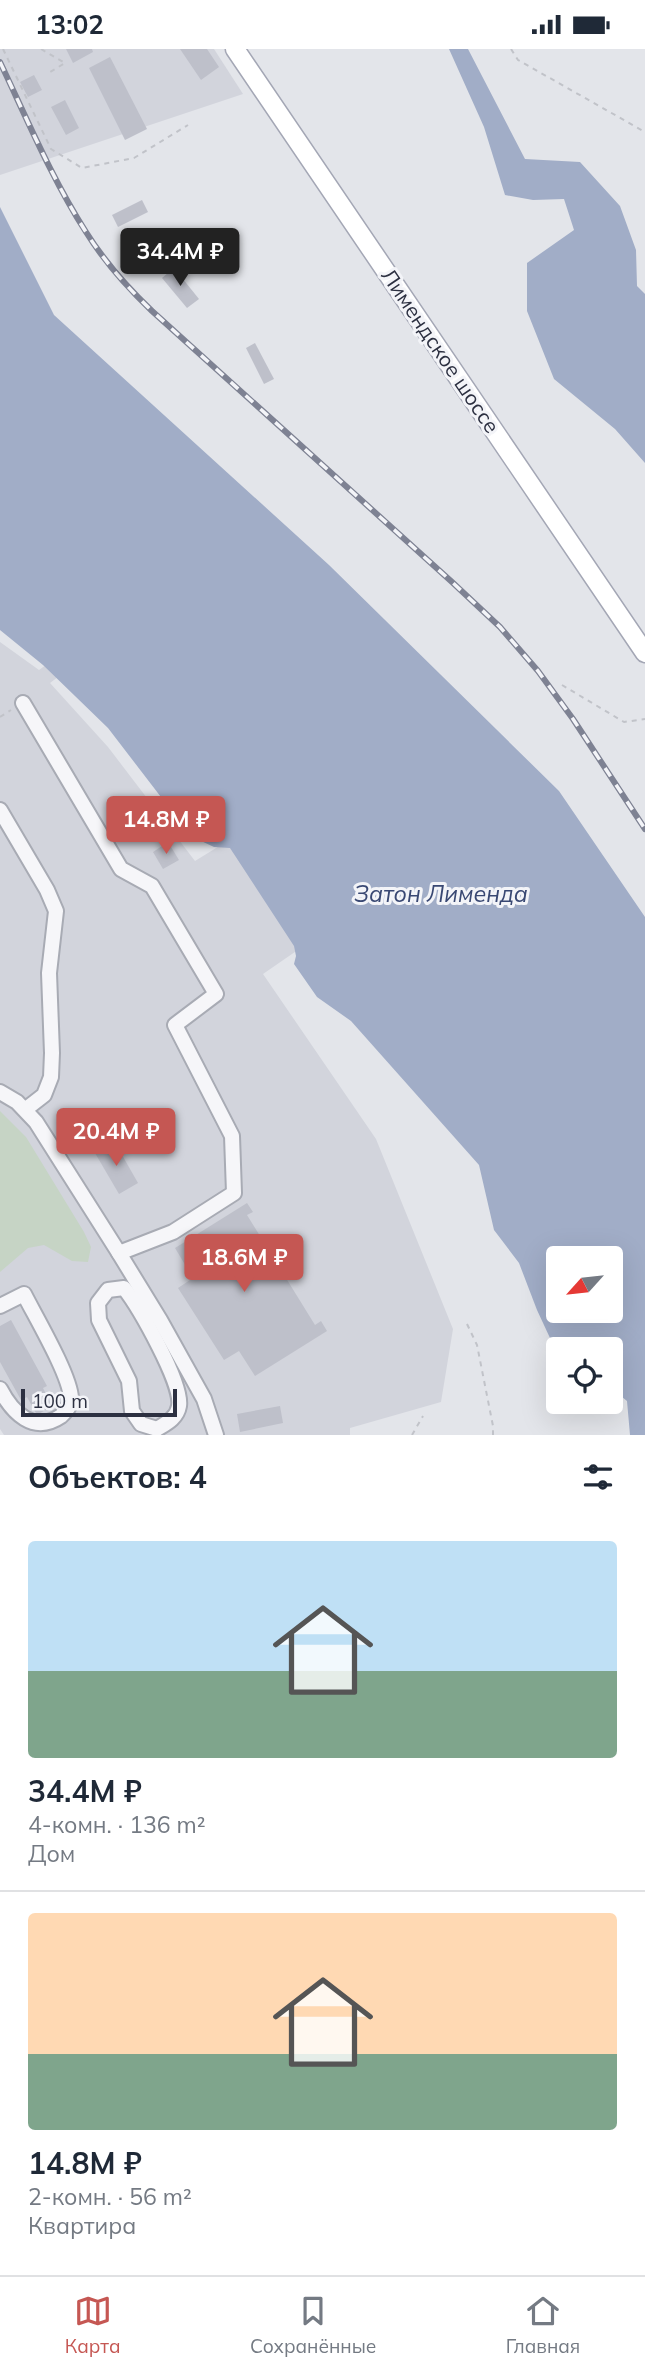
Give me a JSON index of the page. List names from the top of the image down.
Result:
{
  "streets": {
    "main road": ["Лимендское шоссе"]
  },
  "water": ["Затон Лименда"],
  "scale_bar": "100 m",
  "north": "bottom left",
  "page": {
    "status": "13:02",
    "price": [
      "34.4M ₽",
      "14.8M ₽",
      "20.4M ₽",
      "18.6M ₽"
    ],
    "scale": "100 m",
    "heading": "Объектов: 4",
    "list": [
      {
        "name": "34.4M ₽",
        "note": "4-комн. · 136 m² · Дом"
      },
      {
        "name": "14.8M ₽",
        "note": "2-комн. · 56 m² · Квартира"
      }
    ],
    "tabs": ["Карта", "Сохранённые", "Главная"]
  }
}
